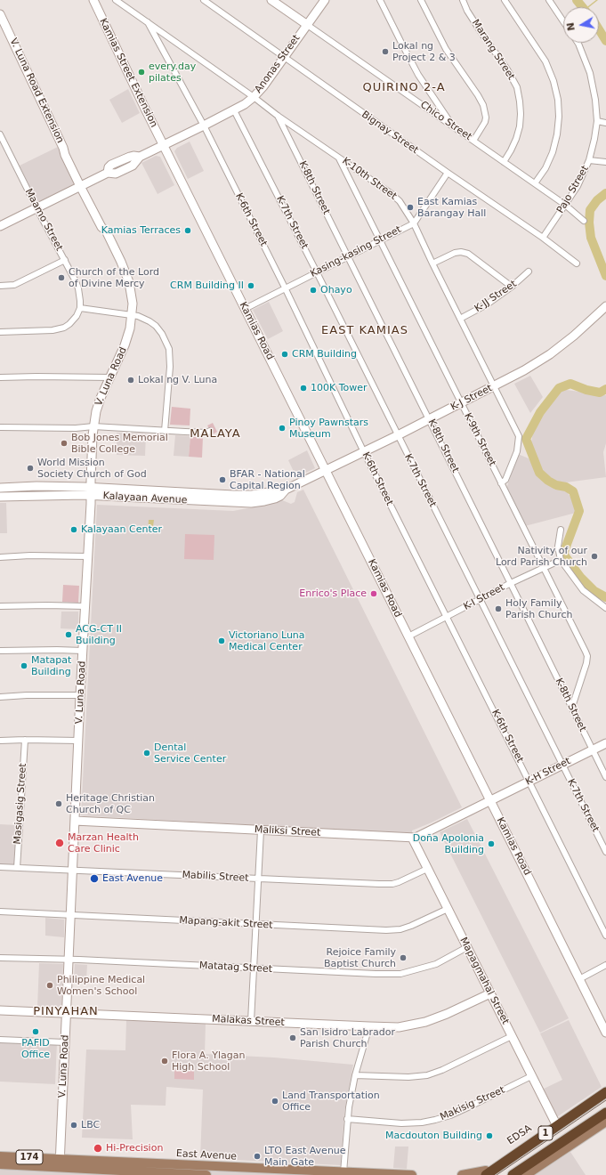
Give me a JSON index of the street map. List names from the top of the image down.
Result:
{
  "streets": {
    "highway": ["1", "EDSA"],
    "main road": [
      "Anonas Street",
      "Kamias Street Extension",
      "V. Luna Road Extension",
      "Chico Street",
      "Kamias Road",
      "V. Luna Road",
      "K-J Street",
      "Kalayaan Avenue",
      "K-H Street",
      "Maliksi Street",
      "Mapagmahal Street",
      "Malakas Street",
      "East Avenue",
      "174"
    ],
    "street": [
      "Marang Street",
      "Bignay Street",
      "K-10th Street",
      "K-8th Street",
      "Pajo Street",
      "Maamo Street",
      "K-6th Street",
      "K-7th Street",
      "Kasing-kasing Street",
      "K-JJ Street",
      "K-9th Street",
      "K-I Street",
      "Masigasig Street",
      "Mabilis Street",
      "Mapang-akit Street",
      "Matatag Street",
      "Makisig Street"
    ]
  },
  "crossings": [
    ["Marang Street", "Chico Street"],
    ["Anonas Street", "Kamias Street Extension"],
    ["Anonas Street", "V. Luna Road Extension"],
    ["Anonas Street", "Chico Street"],
    ["Anonas Street", "Bignay Street"],
    ["Anonas Street", "K-10th Street"],
    ["Anonas Street", "Maamo Street"],
    ["Anonas Street", "K-6th Street"],
    ["Anonas Street", "K-7th Street"],
    ["Anonas Street", "Kamias Road"],
    ["Anonas Street", "V. Luna Road"],
    ["Kamias Street Extension", "Kamias Road"],
    ["V. Luna Road Extension", "V. Luna Road"],
    ["Chico Street", "Pajo Street"],
    ["Bignay Street", "Pajo Street"],
    ["Bignay Street", "Kasing-kasing Street"],
    ["K-10th Street", "K-8th Street"],
    ["K-10th Street", "K-6th Street"],
    ["K-10th Street", "Kasing-kasing Street"],
    ["K-10th Street", "K-JJ Street"],
    ["K-10th Street", "K-J Street"],
    ["K-10th Street", "K-9th Street"],
    ["K-8th Street", "Kasing-kasing Street"],
    ["K-8th Street", "K-J Street"],
    ["K-8th Street", "K-9th Street"],
    ["K-8th Street", "K-I Street"],
    ["K-8th Street", "K-H Street"],
    ["K-6th Street", "Kasing-kasing Street"],
    ["K-6th Street", "K-J Street"],
    ["K-6th Street", "K-I Street"],
    ["K-6th Street", "K-H Street"],
    ["K-7th Street", "Kasing-kasing Street"],
    ["K-7th Street", "K-J Street"],
    ["K-7th Street", "K-I Street"],
    ["K-7th Street", "K-H Street"],
    ["Kasing-kasing Street", "Kamias Road"],
    ["Kasing-kasing Street", "K-9th Street"],
    ["Kamias Road", "K-J Street"],
    ["Kamias Road", "Kalayaan Avenue"],
    ["Kamias Road", "K-I Street"],
    ["Kamias Road", "K-H Street"],
    ["Kamias Road", "Maliksi Street"],
    ["V. Luna Road", "Kalayaan Avenue"],
    ["V. Luna Road", "Maliksi Street"],
    ["V. Luna Road", "Mabilis Street"],
    ["V. Luna Road", "Mapang-akit Street"],
    ["V. Luna Road", "Matatag Street"],
    ["V. Luna Road", "Malakas Street"],
    ["V. Luna Road", "East Avenue"],
    ["K-J Street", "K-9th Street"],
    ["K-J Street", "Kalayaan Avenue"],
    ["K-9th Street", "K-I Street"],
    ["K-H Street", "Maliksi Street"],
    ["Masigasig Street", "Mabilis Street"],
    ["Maliksi Street", "Mapagmahal Street"],
    ["Mabilis Street", "Mapagmahal Street"],
    ["Mapang-akit Street", "Mapagmahal Street"],
    ["Matatag Street", "Mapagmahal Street"],
    ["Mapagmahal Street", "Malakas Street"],
    ["Mapagmahal Street", "Makisig Street"],
    ["Mapagmahal Street", "EDSA"]
  ],
  "districts": [
    "QUIRINO 2-A",
    "EAST KAMIAS",
    "MALAYA",
    "PINYAHAN"
  ],
  "places": [
    "Lokal ng Project 2 & 3",
    "every.day pilates",
    "East Kamias Barangay Hall",
    "Kamias Terraces",
    "Church of the Lord of Divine Mercy",
    "CRM Building II",
    "Ohayo",
    "CRM Building",
    "Lokal ng V. Luna",
    "100K Tower",
    "Pinoy Pawnstars Museum",
    "Bob Jones Memorial Bible College",
    "World Mission Society Church of God",
    "BFAR - National Capital Region",
    "Kalayaan Center",
    "Nativity of our Lord Parish Church",
    "Enrico's Place",
    "Holy Family Parish Church",
    "ACG-CT II Building",
    "Victoriano Luna Medical Center",
    "Matapat Building",
    "Dental Service Center",
    "Heritage Christian Church of QC",
    "Marzan Health Care Clinic",
    "Doña Apolonia Building",
    "East Avenue",
    "Rejoice Family Baptist Church",
    "Philippine Medical Women's School",
    "PAFID Office",
    "San Isidro Labrador Parish Church",
    "Flora A. Ylagan High School",
    "Land Transportation Office",
    "LBC",
    "Macdouton Building",
    "Hi-Precision",
    "LTO East Avenue Main Gate"
  ],
  "north": "left"
}
